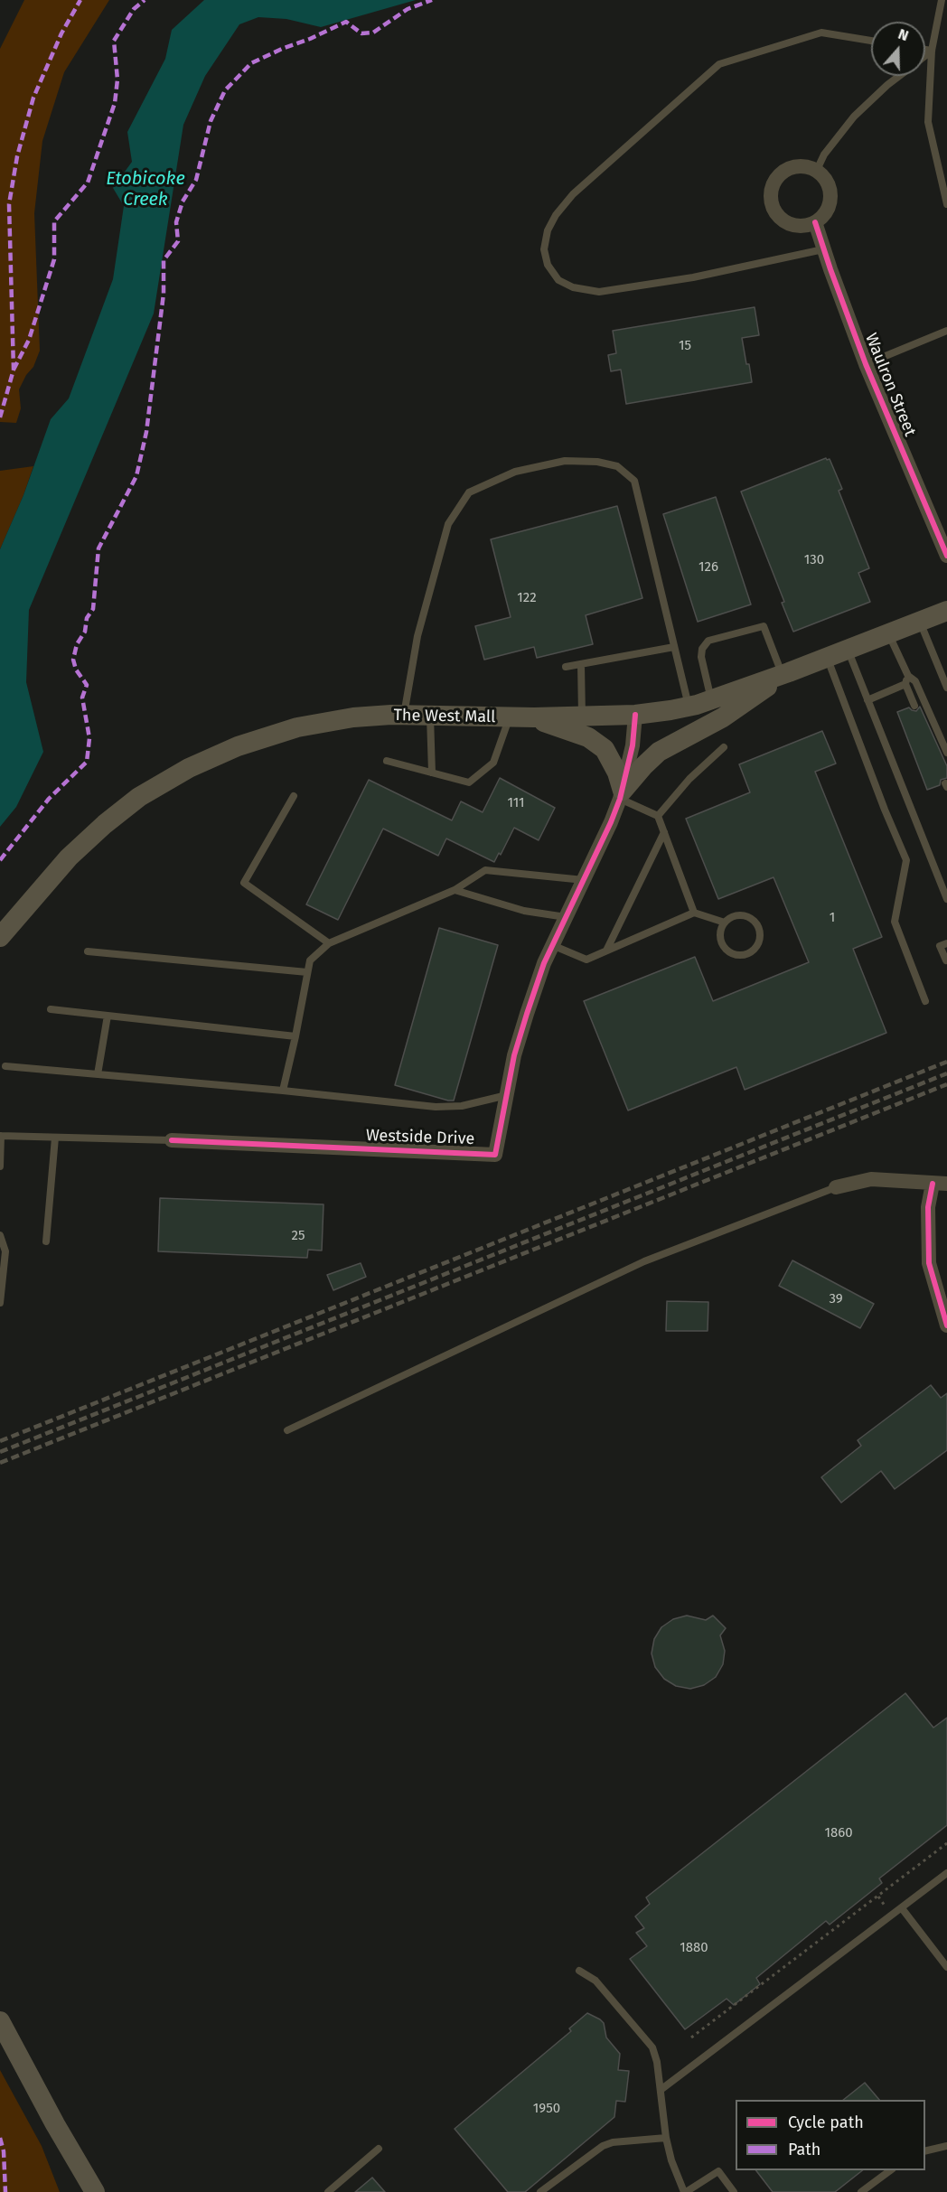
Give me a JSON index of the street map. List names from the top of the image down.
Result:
{
  "streets": {
    "main road": ["The West Mall"],
    "street": ["Waulron Street", "Westside Drive"]
  },
  "crossings": [
    ["The West Mall", "Westside Drive"]
  ],
  "water": ["Etobicoke Creek"],
  "house_numbers": [
    "15",
    "130",
    "126",
    "122",
    "111",
    "1",
    "25",
    "39",
    "1860",
    "1880",
    "1950"
  ],
  "legend": ["Cycle path", "Path"],
  "north": "top"
}
